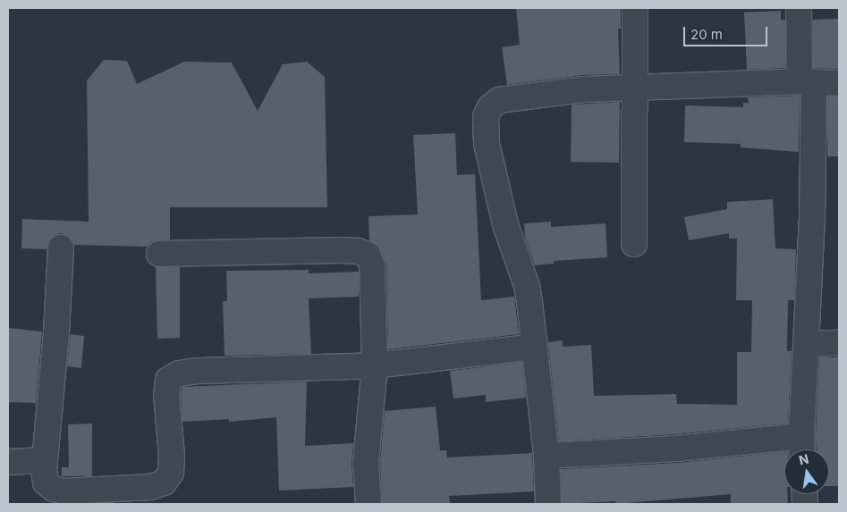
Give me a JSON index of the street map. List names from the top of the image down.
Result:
{
  "scale_bar": "20 m",
  "north": "top"
}
